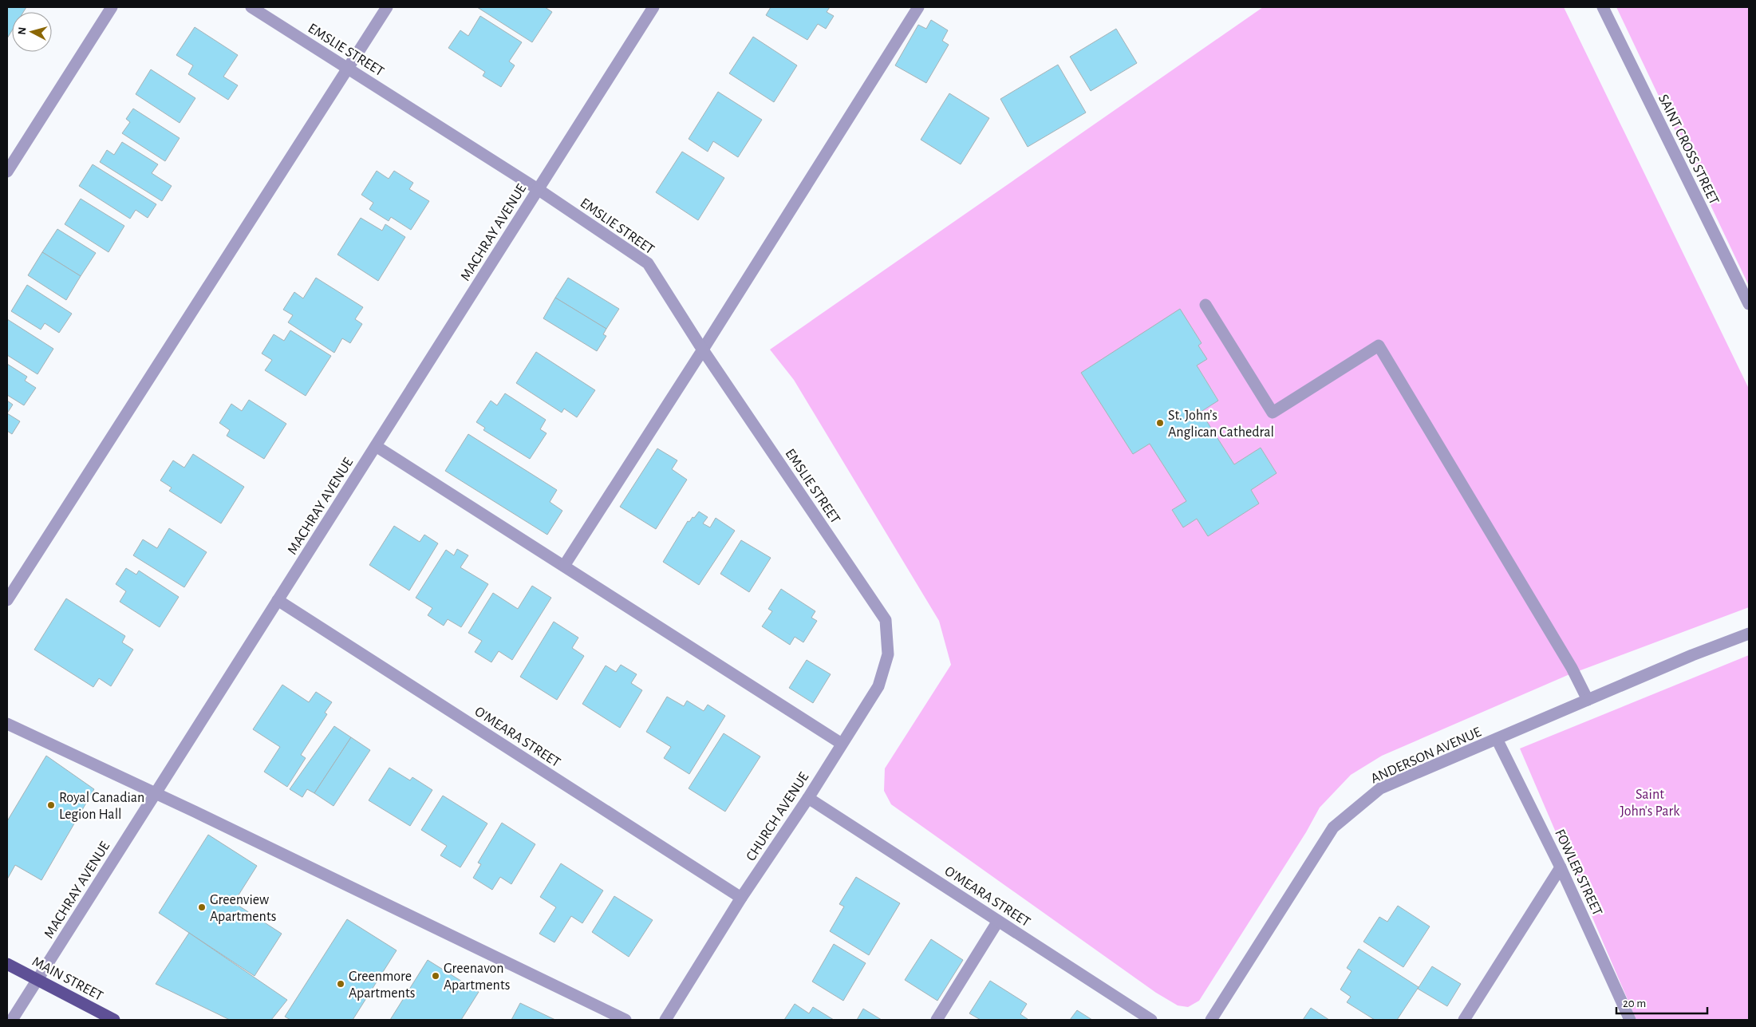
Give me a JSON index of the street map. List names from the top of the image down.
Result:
{
  "streets": {
    "main road": ["MAIN STREET"],
    "street": [
      "EMSLIE STREET",
      "SAINT CROSS STREET",
      "MACHRAY AVENUE",
      "O'MEARA STREET",
      "ANDERSON AVENUE",
      "CHURCH AVENUE",
      "FOWLER STREET"
    ]
  },
  "crossings": [
    ["EMSLIE STREET", "MACHRAY AVENUE"],
    ["EMSLIE STREET", "CHURCH AVENUE"],
    ["MACHRAY AVENUE", "O'MEARA STREET"],
    ["MACHRAY AVENUE", "MAIN STREET"],
    ["O'MEARA STREET", "CHURCH AVENUE"],
    ["ANDERSON AVENUE", "FOWLER STREET"]
  ],
  "parks": ["Saint John's Park"],
  "places": [
    "St. John’s Anglican Cathedral",
    "Royal Canadian Legion Hall",
    "Greenview Apartments",
    "Greenavon Apartments",
    "Greenmore Apartments"
  ],
  "scale_bar": "20 m",
  "north": "left"
}
